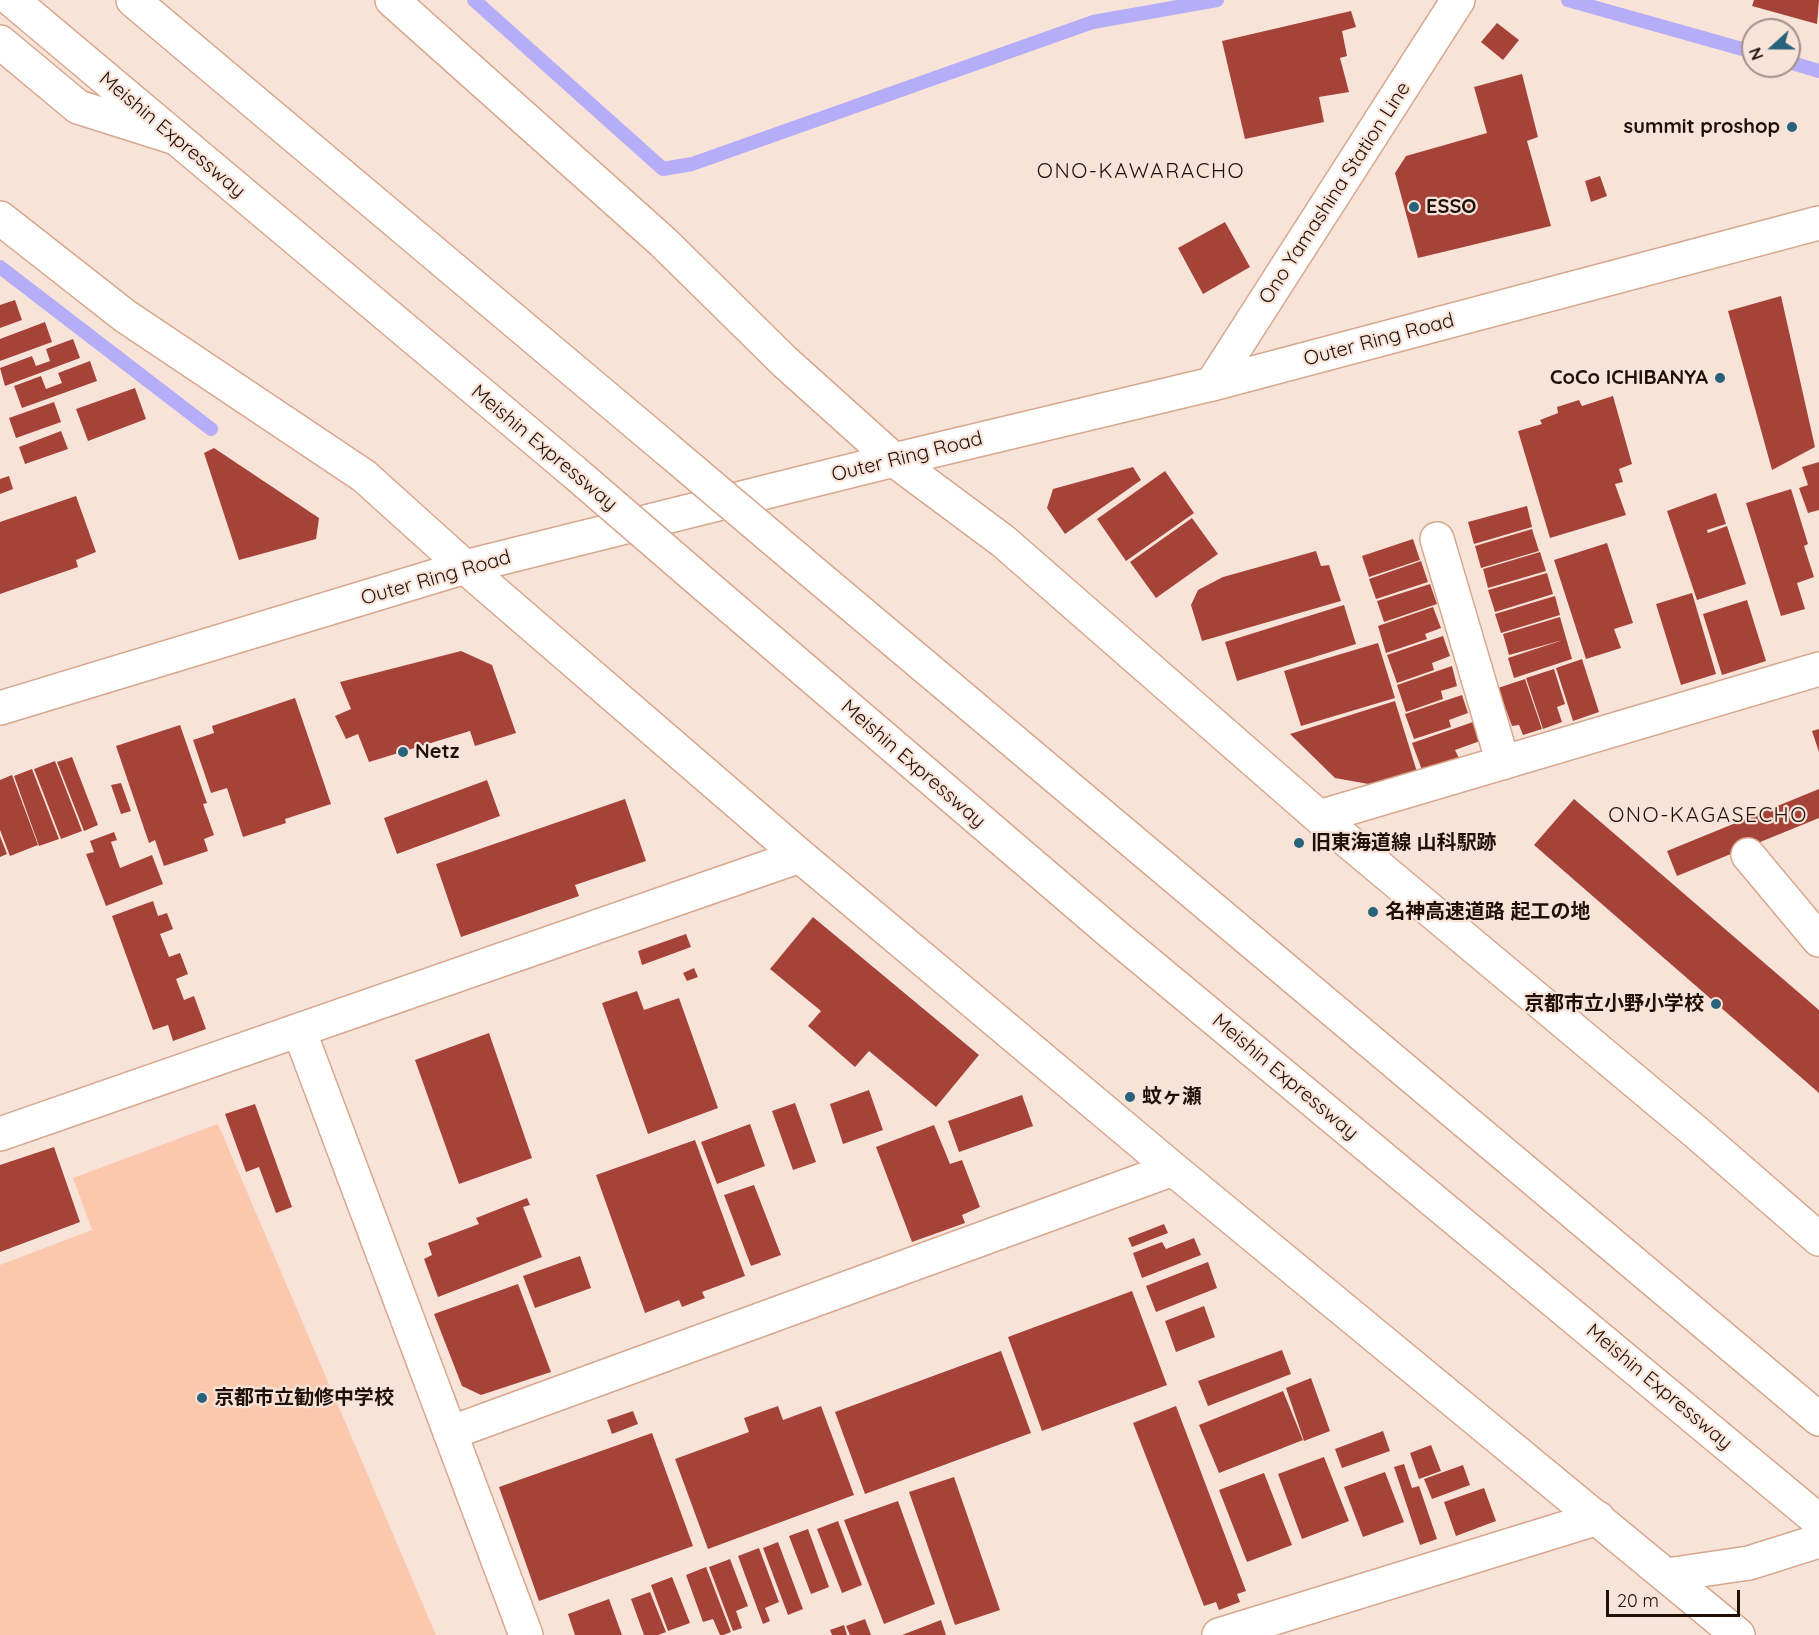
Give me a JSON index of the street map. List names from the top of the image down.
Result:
{
  "streets": {
    "main road": ["Meishin Expressway", "Ono Yamashina Station Line", "Outer Ring Road"]
  },
  "crossings": [
    ["Ono Yamashina Station Line", "Outer Ring Road"]
  ],
  "districts": ["ONO-KAWARACHO", "ONO-KAGASECHO"],
  "places": [
    "summit proshop",
    "ESSO",
    "CoCo ICHIBANYA",
    "Netz",
    "旧東海道線 山科駅跡",
    "名神高速道路 起工の地",
    "京都市立小野小学校",
    "蚊ヶ瀬",
    "京都市立勧修中学校"
  ],
  "scale_bar": "20 m",
  "north": "left"
}
